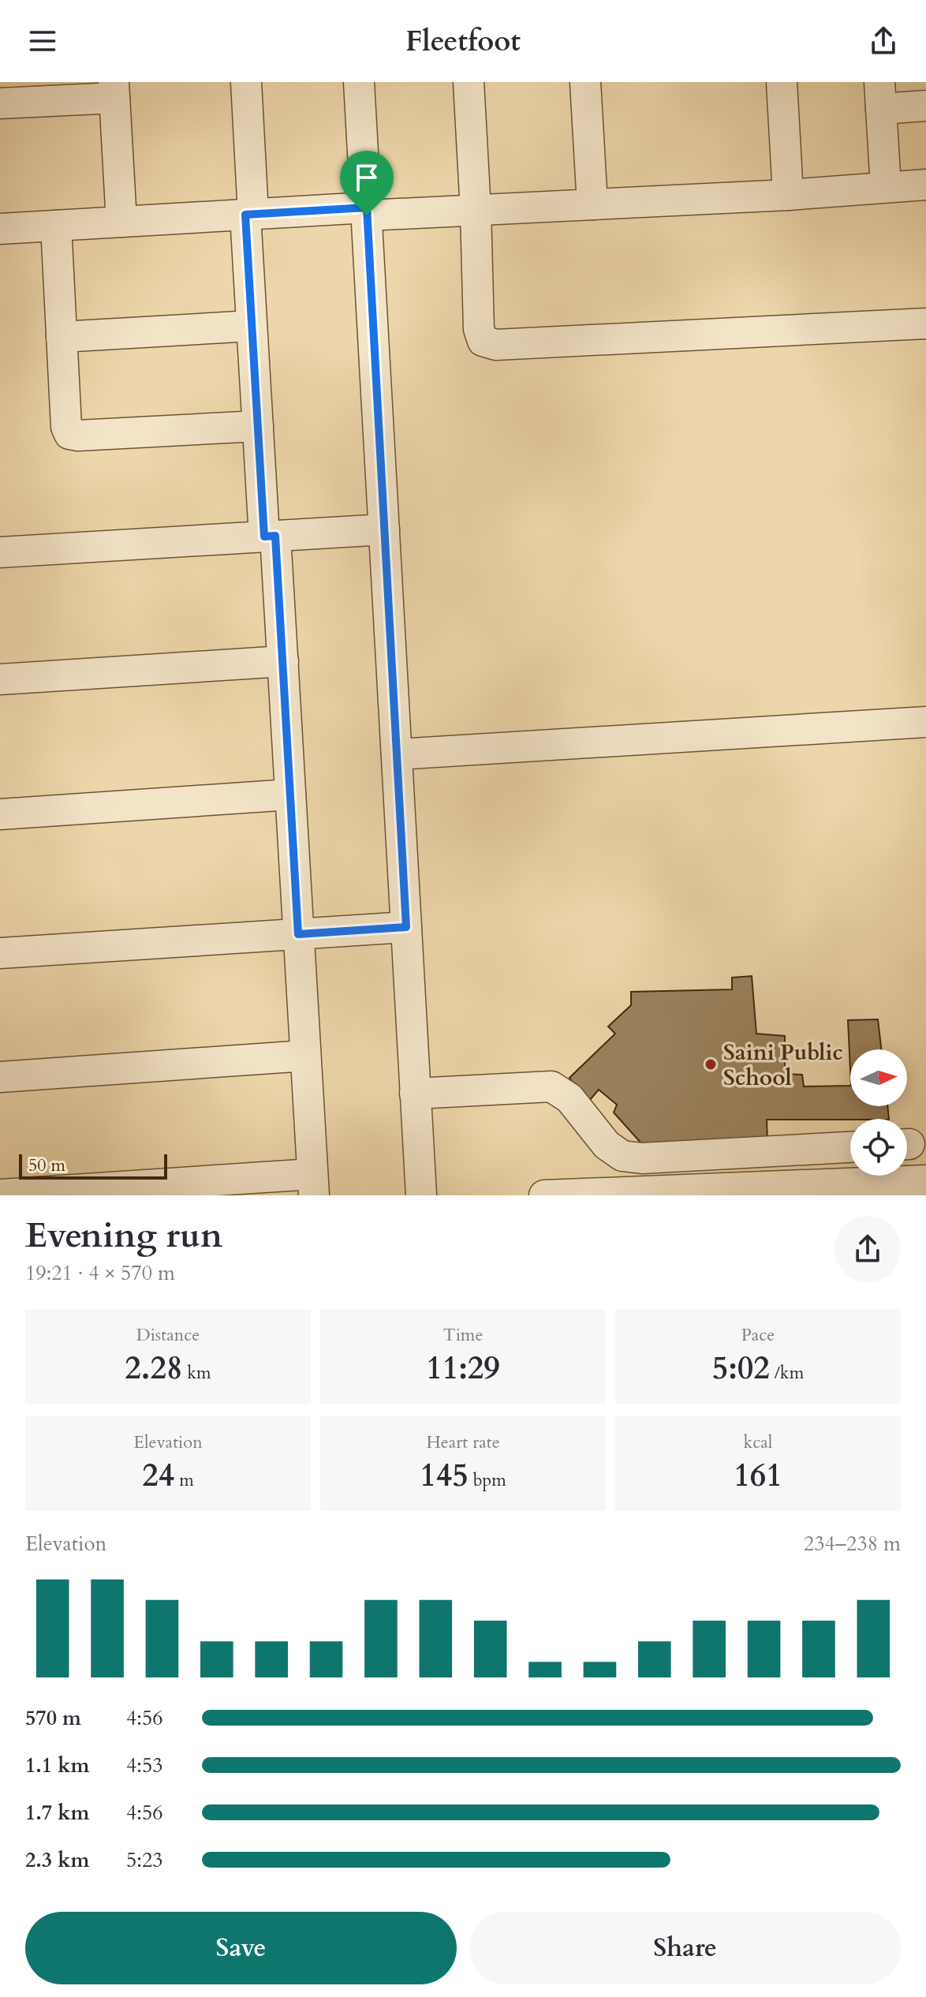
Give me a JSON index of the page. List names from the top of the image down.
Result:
{
  "places": ["Saini Public School"],
  "scale_bar": "50 m",
  "north": "right",
  "page": {
    "header": "Fleetfoot",
    "scale": "50 m",
    "heading": ["Evening run", "19:21 · 4 × 570 m"],
    "stats": [
      ["Distance", "2.28 km"],
      ["Time", "11:29"],
      ["Pace", "5:02 /km"],
      ["Elevation", "24 m"],
      ["Heart rate", "145 bpm"],
      ["kcal", "161"]
    ],
    "chart": ["Elevation", "234–238 m"],
    "list": [
      {
        "name": "570 m",
        "note": "4:56"
      },
      {
        "name": "1.1 km",
        "note": "4:53"
      },
      {
        "name": "1.7 km",
        "note": "4:56"
      },
      {
        "name": "2.3 km",
        "note": "5:23"
      }
    ],
    "buttons": ["Save", "Share"]
  }
}
